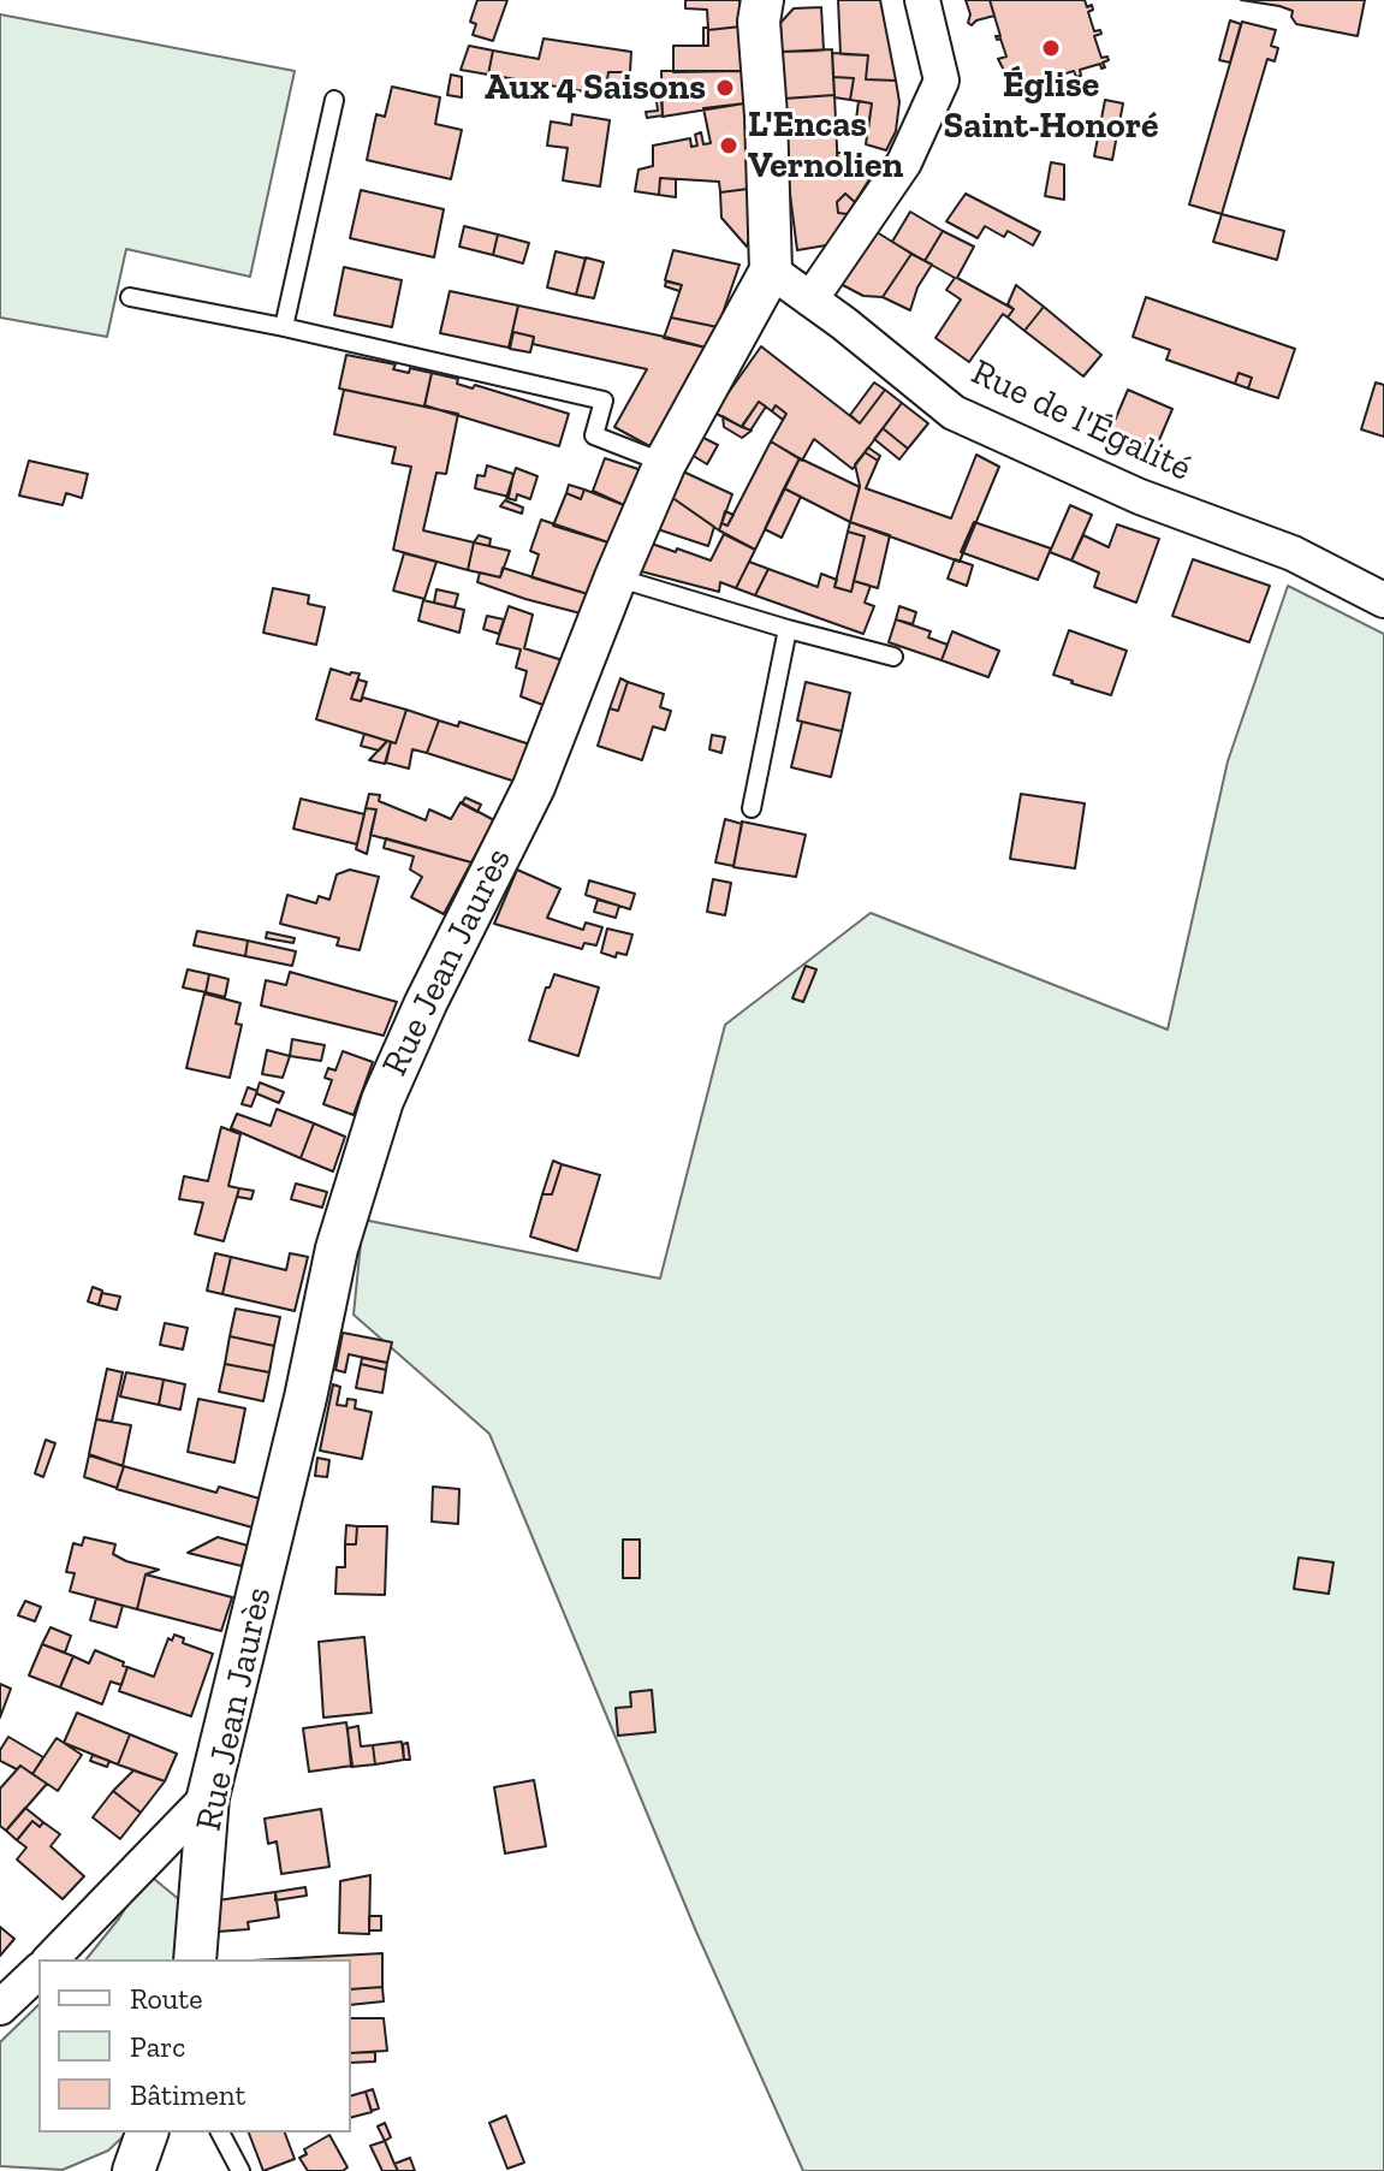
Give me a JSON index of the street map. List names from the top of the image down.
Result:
{
  "streets": {
    "street": ["Rue de l'Égalité", "Rue Jean Jaurès"]
  },
  "crossings": [
    ["Rue de l'Égalité", "Rue Jean Jaurès"]
  ],
  "places": ["Église Saint-Honoré", "Aux 4 Saisons", "L'Encas Vernolien"],
  "legend": ["Route", "Parc", "Bâtiment"]
}
